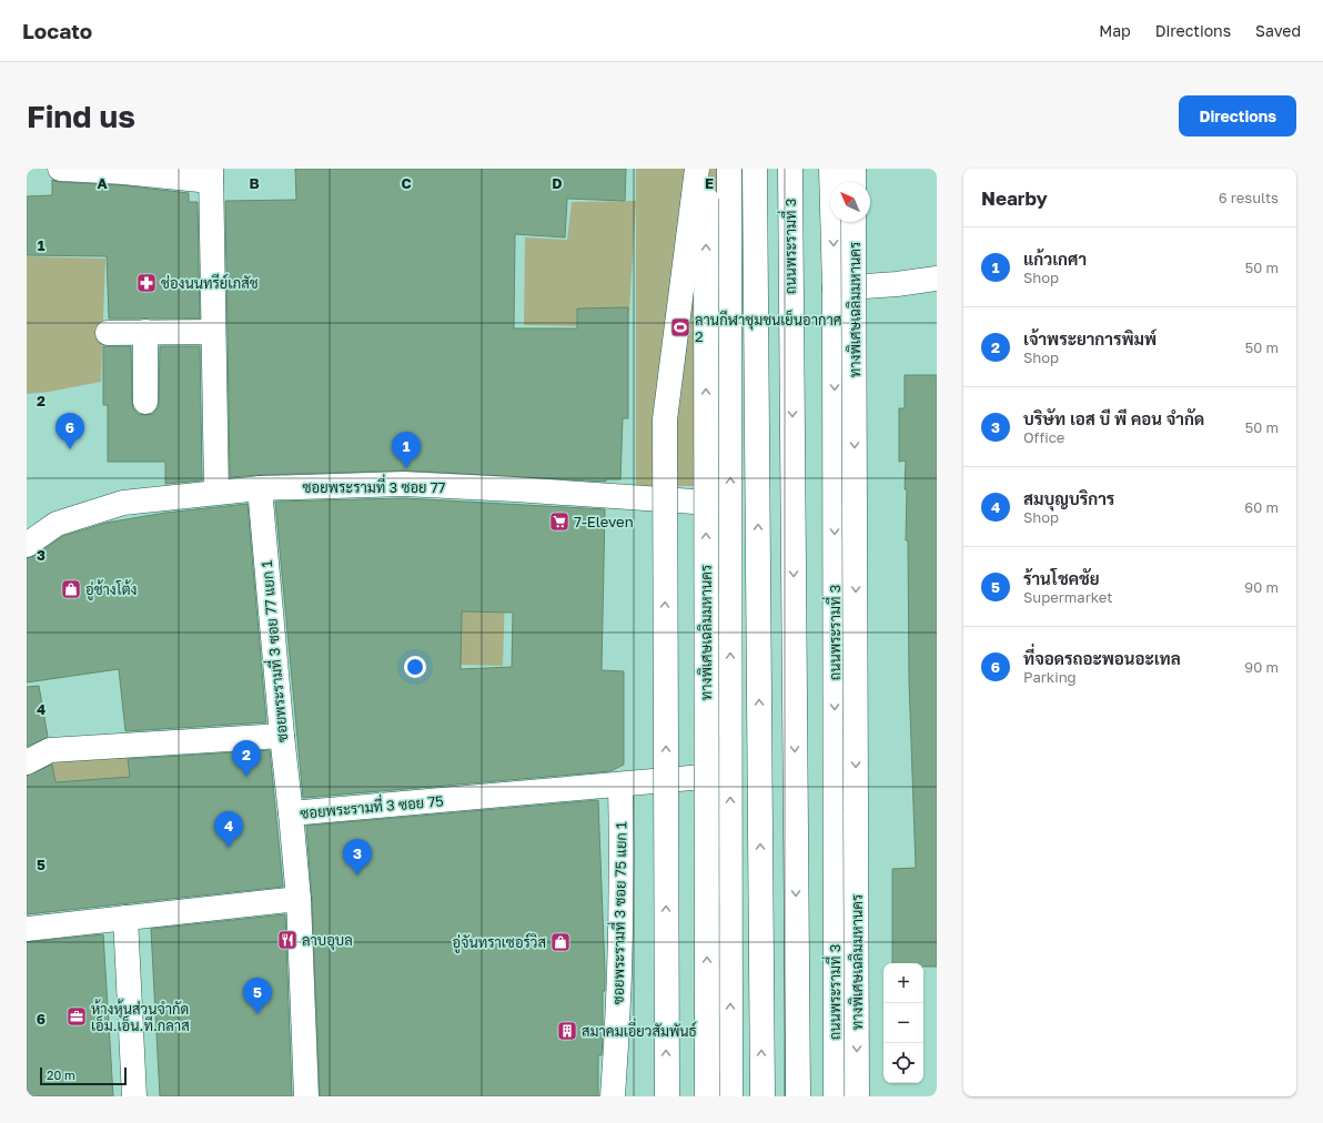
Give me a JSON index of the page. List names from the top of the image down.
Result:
{
  "streets": {
    "main road": [
      "ถนนพระรามที่ 3",
      "ทางพิเศษเฉลิมมหานคร",
      "ซอยพระรามที่ 3 ซอย 77",
      "ซอยพระรามที่ 3 ซอย 77 แยก 1",
      "ซอยพระรามที่ 3 ซอย 75",
      "ซอยพระรามที่ 3 ซอย 75 แยก 1"
    ]
  },
  "crossings": [
    ["ซอยพระรามที่ 3 ซอย 77", "ซอยพระรามที่ 3 ซอย 77 แยก 1"],
    ["ซอยพระรามที่ 3 ซอย 77 แยก 1", "ซอยพระรามที่ 3 ซอย 75"],
    ["ซอยพระรามที่ 3 ซอย 75", "ซอยพระรามที่ 3 ซอย 75 แยก 1"]
  ],
  "places": {
    "pharmacy": ["ช่องนนทรีย์เภสัช"],
    "sports": ["ลานกีฬาชุมชนเย็นอากาศ 2"],
    "supermarket": ["7-Eleven"],
    "shop": ["อู่ช้างโต้ง", "อู่จันทราเซอร์วิส"],
    "restaurant": ["ลาบอุบล"],
    "office": ["ห้างหุ้นส่วนจำกัด เอ็ม.เอ็น.ที.กลาส"],
    "building": ["สมาคมเอี่ยวสัมพันธ์"]
  },
  "scale_bar": "20 m",
  "north": "top left",
  "page": {
    "header": "Locato",
    "nav": ["Map", "Directions", "Saved"],
    "buttons": "Directions",
    "title": "Find us",
    "heading": ["Nearby", "6 results"],
    "list": [
      {
        "mark": "1",
        "name": "แก้วเกศา",
        "note": "Shop",
        "value": "50 m"
      },
      {
        "mark": "2",
        "name": "เจ้าพระยาการพิมพ์",
        "note": "Shop",
        "value": "50 m"
      },
      {
        "mark": "3",
        "name": "บริษัท เอส บี พี คอน จำกัด",
        "note": "Office",
        "value": "50 m"
      },
      {
        "mark": "4",
        "name": "สมบุญบริการ",
        "note": "Shop",
        "value": "60 m"
      },
      {
        "mark": "5",
        "name": "ร้านโชคชัย",
        "note": "Supermarket",
        "value": "90 m"
      },
      {
        "mark": "6",
        "name": "ที่จอดรถอะพอนอะเทล",
        "note": "Parking",
        "value": "90 m"
      }
    ],
    "pins": [
      "6",
      "1",
      "2",
      "4",
      "3",
      "5"
    ],
    "map_buttons": ["+", "−"],
    "scale": "20 m"
  },
  "grid": {
    "columns": [
      "A",
      "B",
      "C",
      "D",
      "E"
    ],
    "rows": [
      "1",
      "2",
      "3",
      "4",
      "5",
      "6"
    ]
  }
}
